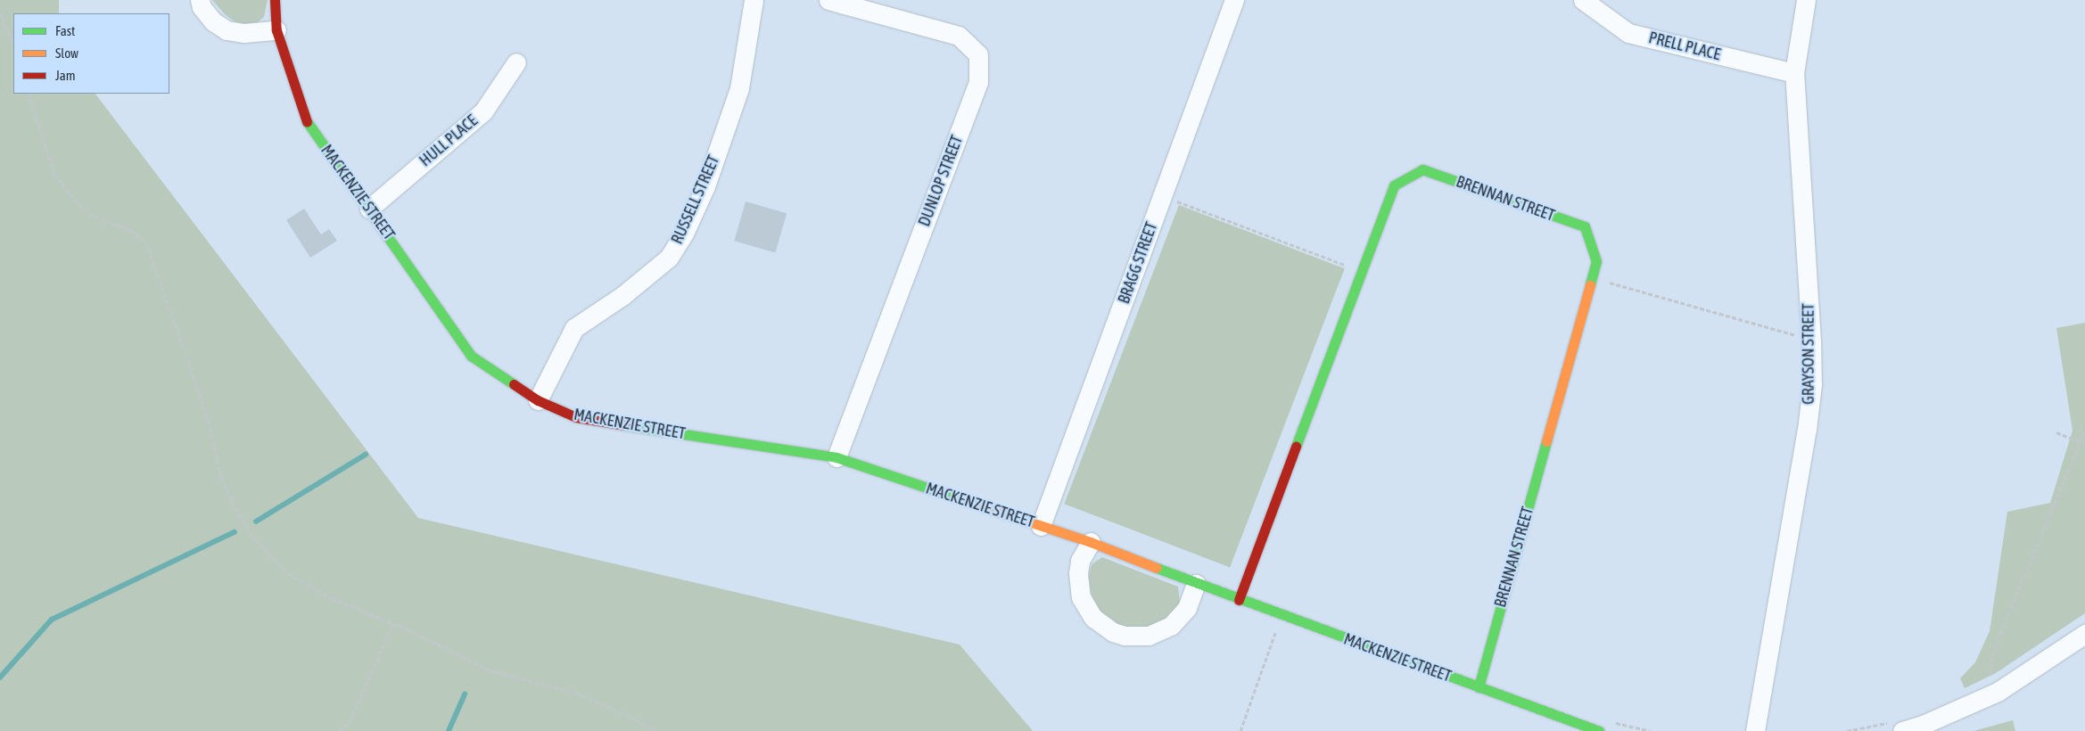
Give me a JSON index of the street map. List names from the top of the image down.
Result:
{
  "streets": {
    "street": [
      "PRELL PLACE",
      "HULL PLACE",
      "DUNLOP STREET",
      "MACKENZIE STREET",
      "BRENNAN STREET",
      "RUSSELL STREET",
      "BRAGG STREET",
      "GRAYSON STREET"
    ]
  },
  "crossings": [
    ["PRELL PLACE", "GRAYSON STREET"],
    ["HULL PLACE", "MACKENZIE STREET"],
    ["DUNLOP STREET", "MACKENZIE STREET"],
    ["MACKENZIE STREET", "BRENNAN STREET"],
    ["MACKENZIE STREET", "RUSSELL STREET"],
    ["MACKENZIE STREET", "BRAGG STREET"]
  ],
  "legend": ["Fast", "Slow", "Jam"]
}
